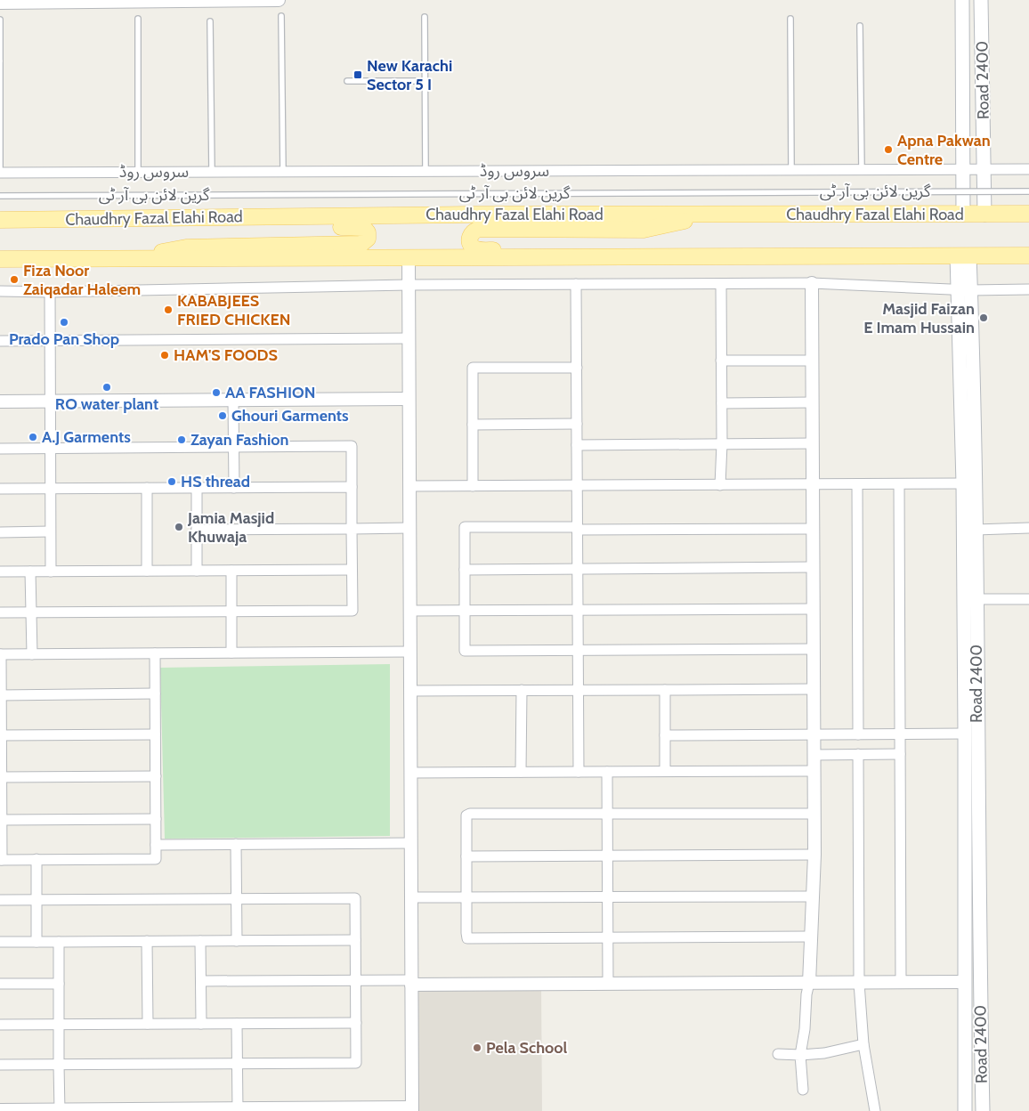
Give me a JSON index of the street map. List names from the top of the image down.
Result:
{
  "streets": {
    "main road": ["Road 2400", "Chaudhry Fazal Elahi Road"],
    "street": ["سروس روڈ"],
    "lane": ["گرین لائن بی آر ٹی"]
  },
  "crossings": [
    ["Road 2400", "سروس روڈ"],
    ["Road 2400", "Chaudhry Fazal Elahi Road"]
  ],
  "places": {
    "transit": ["New Karachi Sector 5 I"],
    "other": [
      "Apna Pakwan Centre",
      "Fiza Noor Zaiqadar Haleem",
      "KABABJEES FRIED CHICKEN",
      "Masjid Faizan E Imam Hussain",
      "Prado Pan Shop",
      "HAM'S FOODS",
      "RO water plant",
      "AA FASHION",
      "Ghouri Garments",
      "A.J Garments",
      "Zayan Fashion",
      "HS thread",
      "Jamia Masjid Khuwaja",
      "Pela School"
    ]
  }
}
